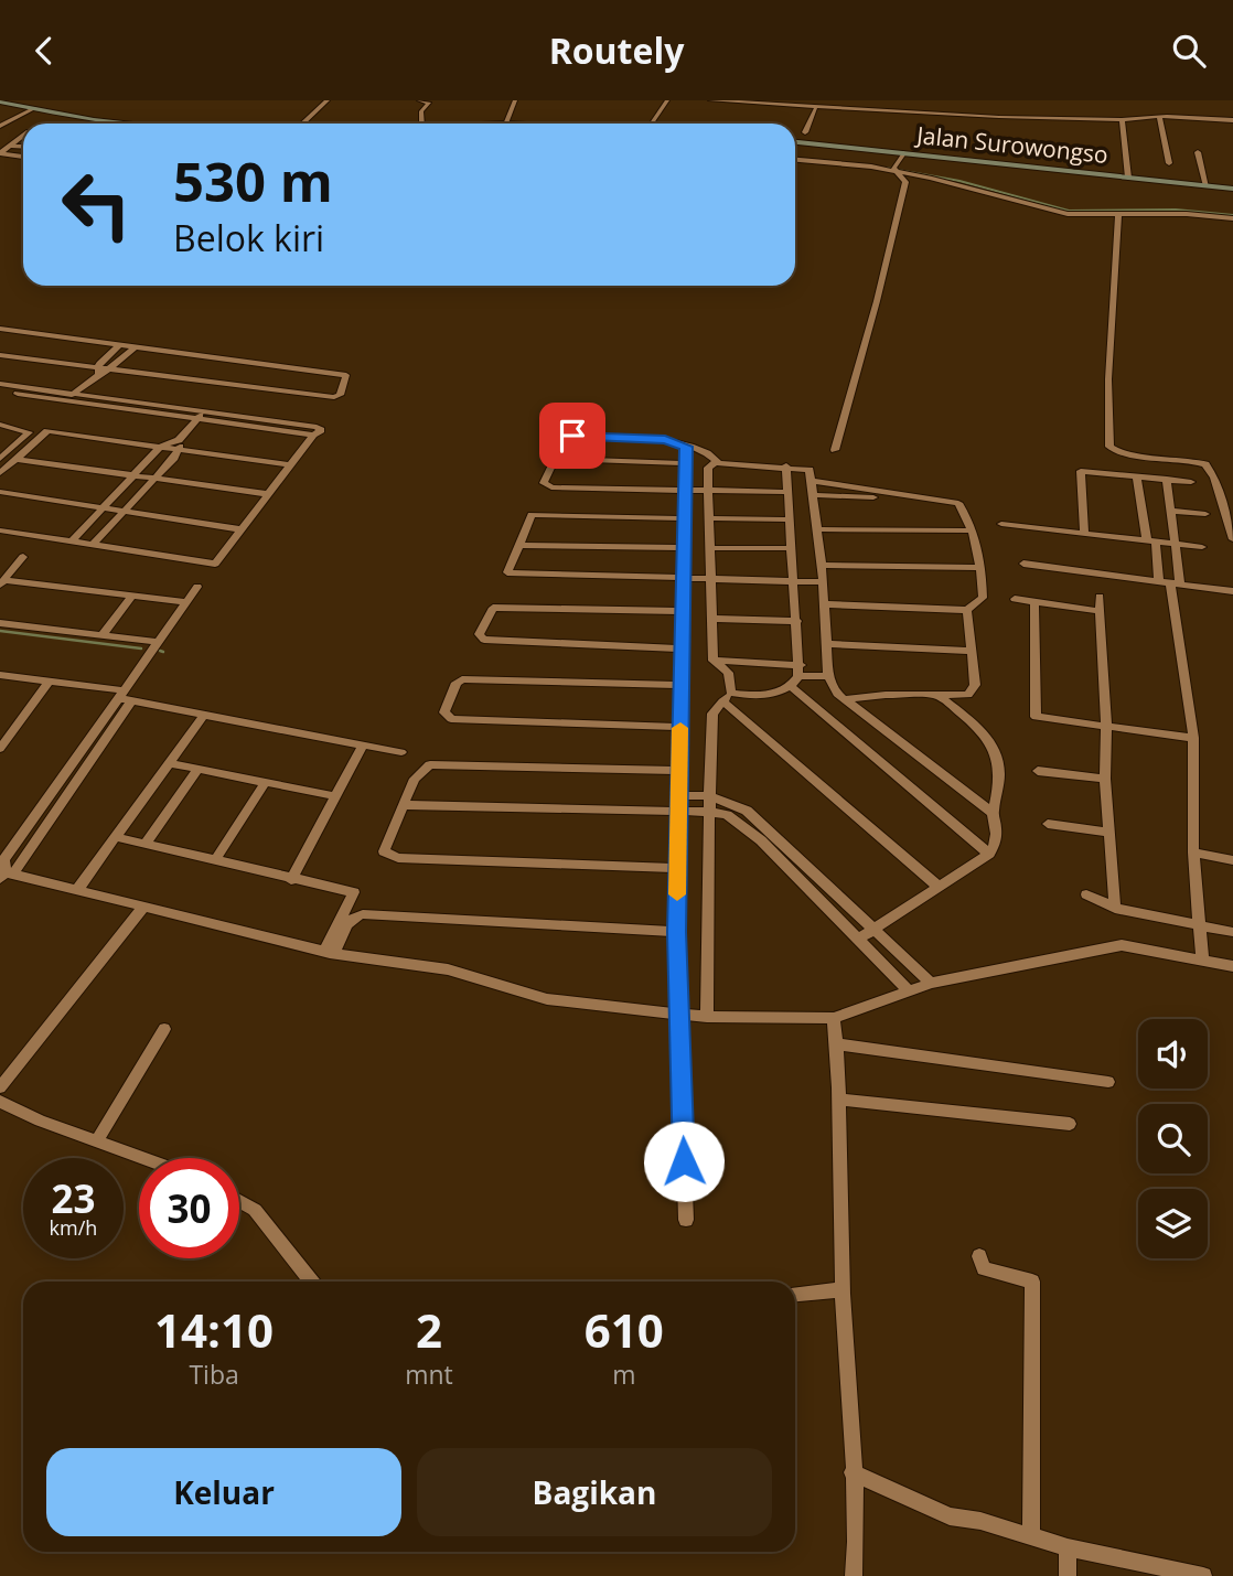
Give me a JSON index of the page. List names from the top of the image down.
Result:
{
  "streets": {
    "street": ["Jalan Surowongso"]
  },
  "page": {
    "header": "Routely",
    "turn": ["530 m", "Belok kiri"],
    "speed": "23 km/h",
    "limit": "30",
    "eta": [
      "14:10",
      "Tiba",
      "2",
      "mnt",
      "610",
      "m"
    ],
    "buttons": ["Keluar", "Bagikan"]
  }
}
